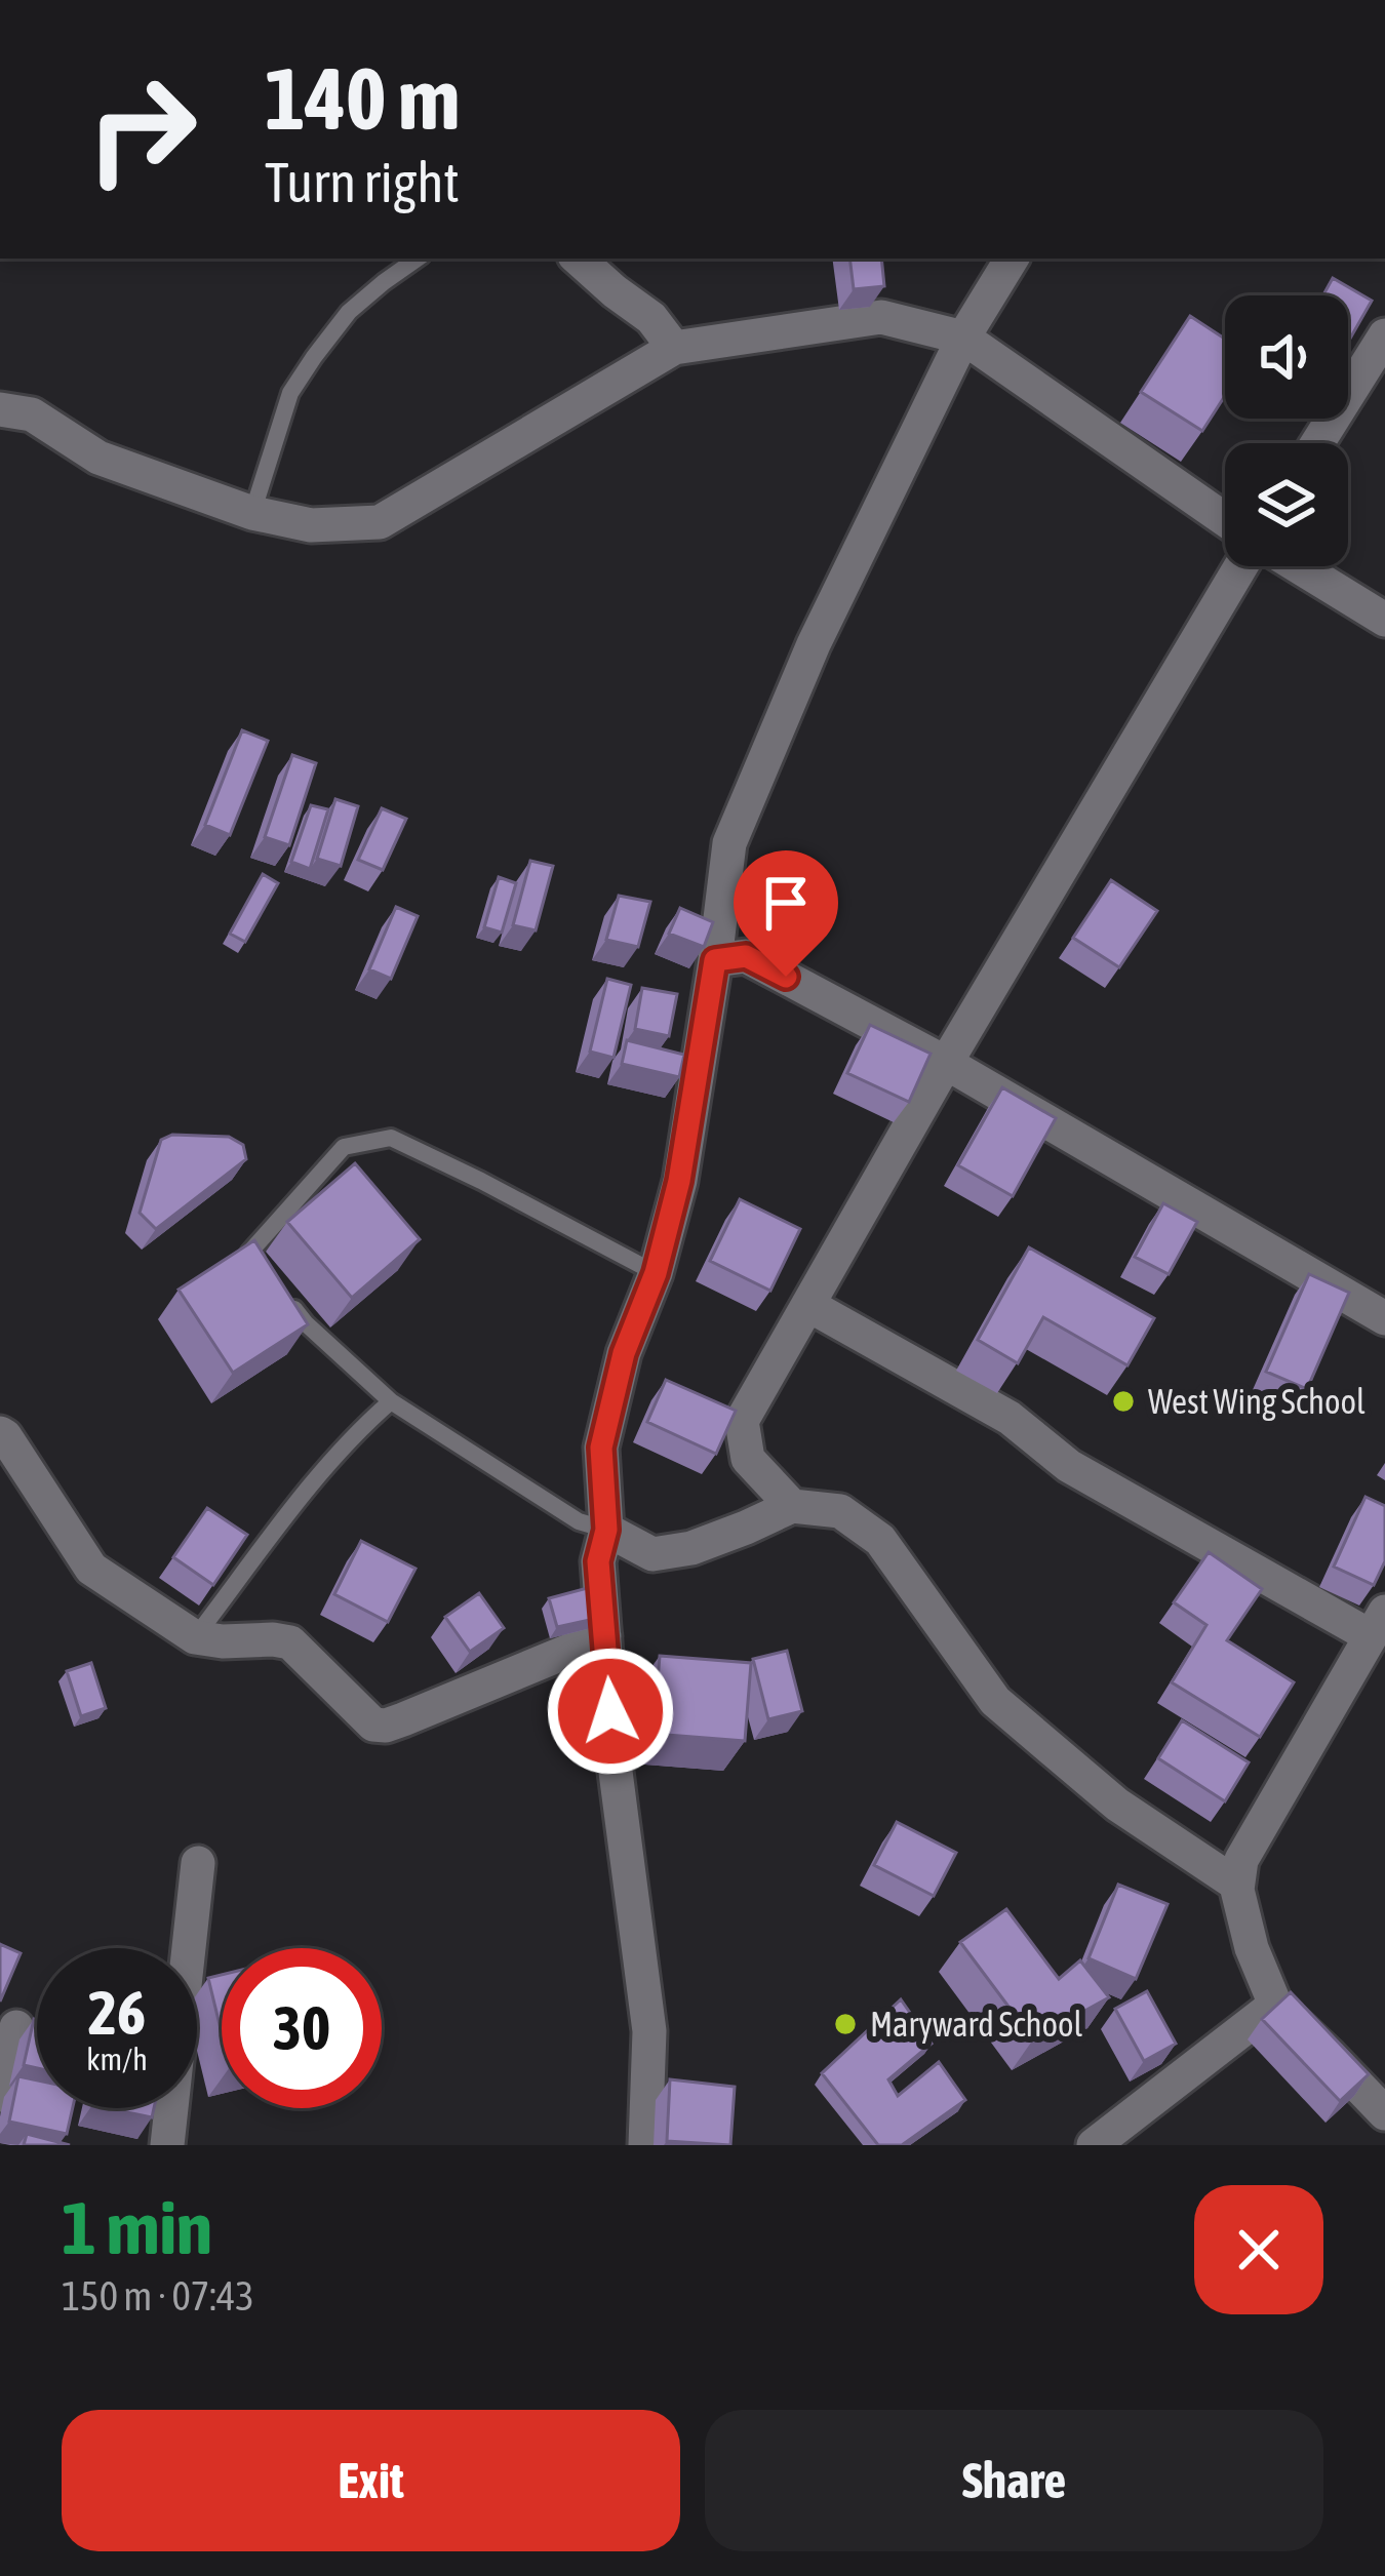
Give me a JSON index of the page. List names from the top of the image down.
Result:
{
  "places": ["West Wing School", "Maryward School"],
  "page": {
    "turn": ["140 m", "Turn right"],
    "speed": "26 km/h",
    "limit": "30",
    "heading": ["1 min", "150 m · 07:43"],
    "buttons": ["Exit", "Share"]
  }
}
